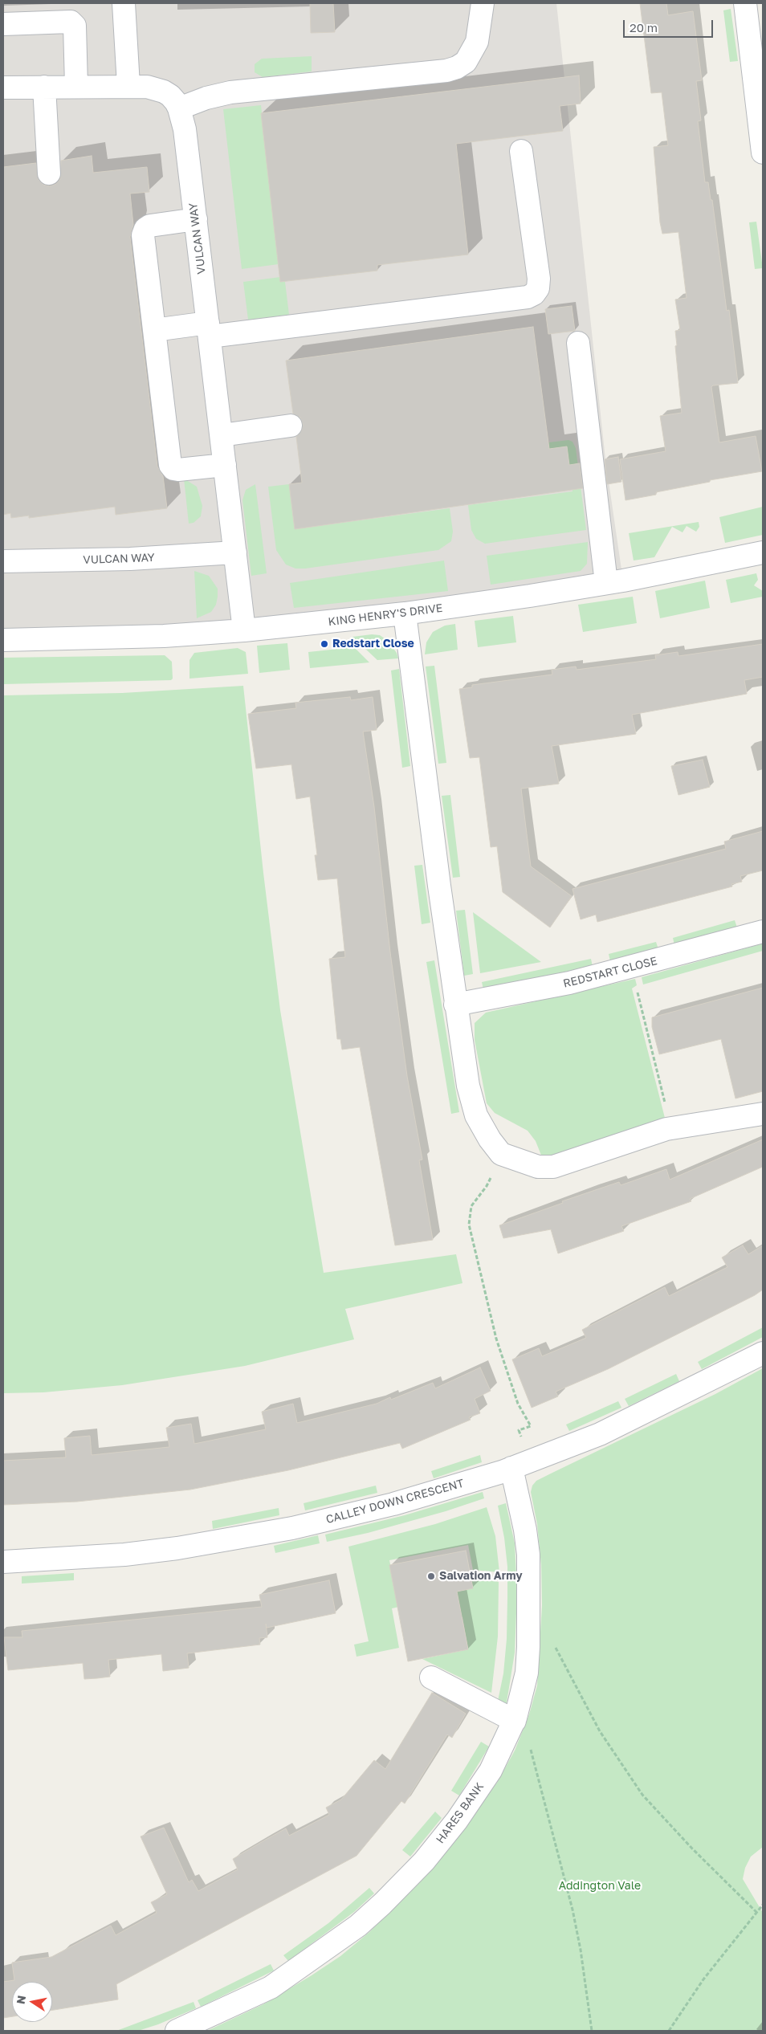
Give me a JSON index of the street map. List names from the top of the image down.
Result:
{
  "streets": {
    "street": [
      "VULCAN WAY",
      "KING HENRY'S DRIVE",
      "REDSTART CLOSE",
      "CALLEY DOWN CRESCENT",
      "HARES BANK"
    ]
  },
  "crossings": [
    ["VULCAN WAY", "KING HENRY'S DRIVE"],
    ["CALLEY DOWN CRESCENT", "HARES BANK"]
  ],
  "parks": ["Addington Vale"],
  "places": ["Redstart Close", "Salvation Army"],
  "scale_bar": "20 m",
  "north": "left"
}
